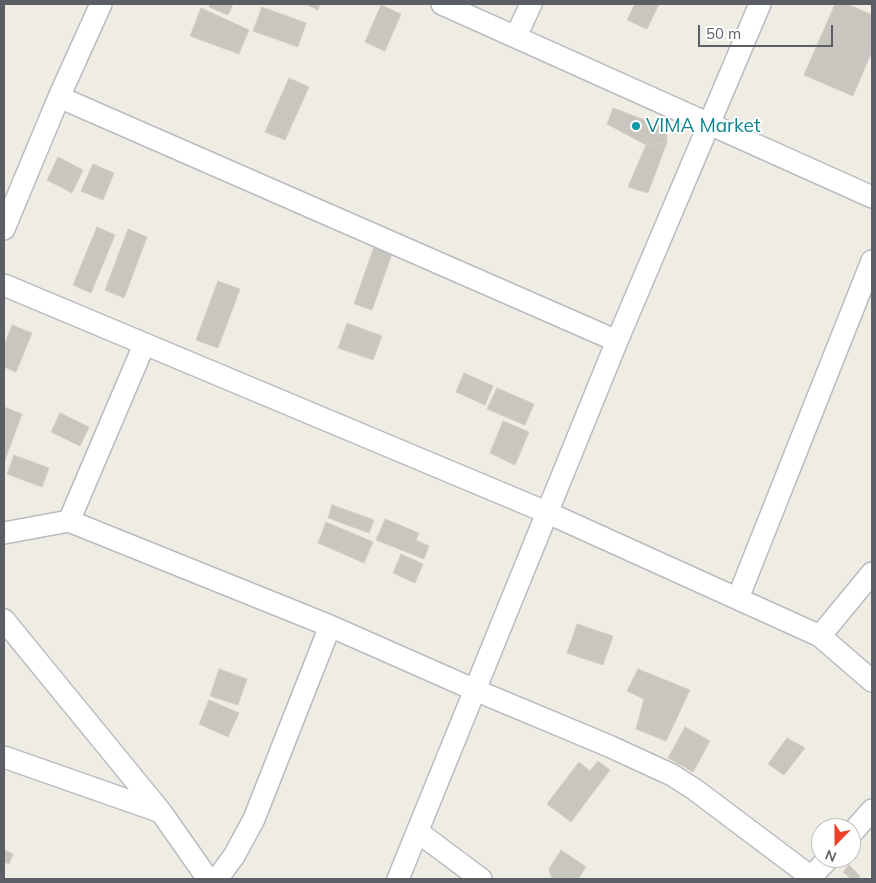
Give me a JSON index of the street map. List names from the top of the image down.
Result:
{
  "places": ["VIMA Market"],
  "scale_bar": "50 m",
  "north": "bottom"
}
